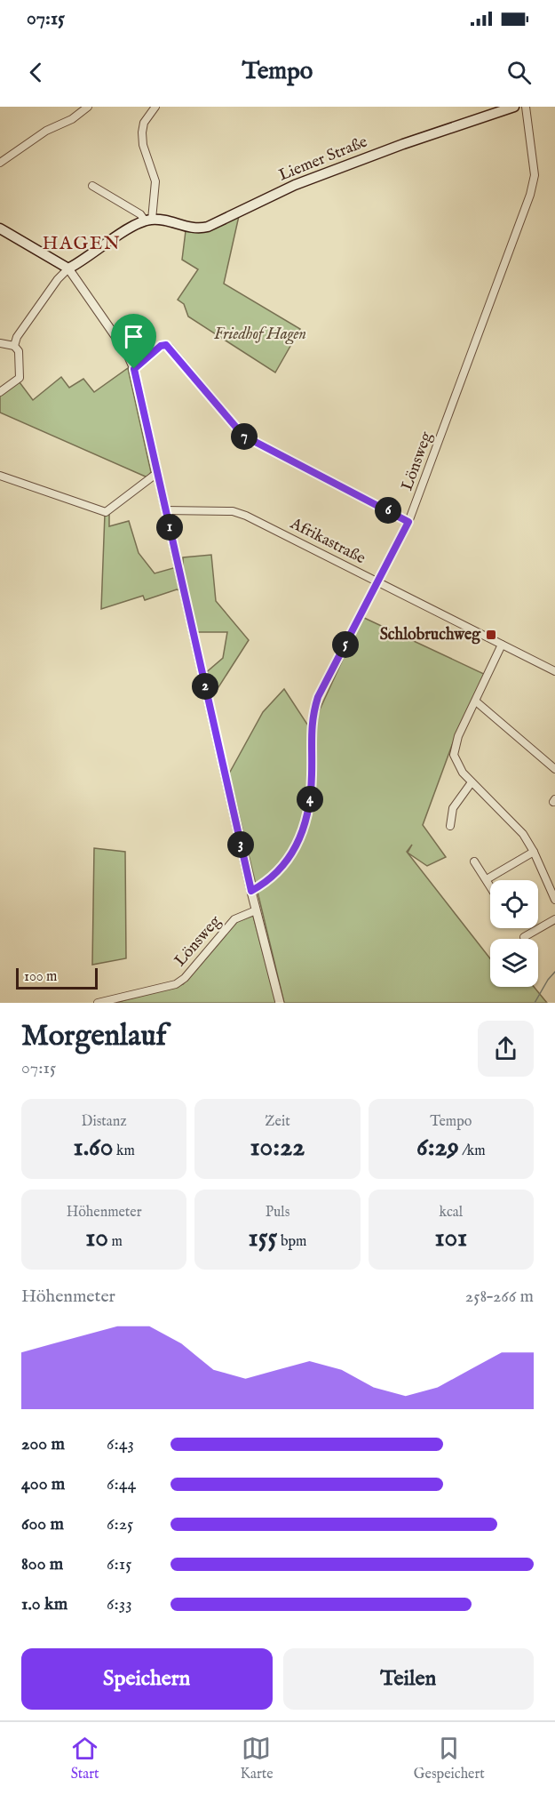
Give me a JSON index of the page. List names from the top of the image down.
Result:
{
  "streets": {
    "main road": ["Liemer Straße"],
    "street": ["Lönsweg", "Afrikastraße"]
  },
  "crossings": [
    ["Lönsweg", "Afrikastraße"]
  ],
  "districts": ["HAGEN"],
  "parks": ["Friedhof Hagen"],
  "places": {
    "transit": ["Schlobruchweg"]
  },
  "scale_bar": "100 m",
  "page": {
    "status": "07:15",
    "header": "Tempo",
    "pins": [
      "7",
      "6",
      "1",
      "5",
      "2",
      "4",
      "3"
    ],
    "scale": "100 m",
    "heading": ["Morgenlauf", "07:15"],
    "stats": [
      ["Distanz", "1.60 km"],
      ["Zeit", "10:22"],
      ["Tempo", "6:29 /km"],
      ["Höhenmeter", "10 m"],
      ["Puls", "155 bpm"],
      ["kcal", "101"]
    ],
    "chart": ["Höhenmeter", "258–266 m"],
    "list": [
      {
        "name": "200 m",
        "note": "6:43"
      },
      {
        "name": "400 m",
        "note": "6:44"
      },
      {
        "name": "600 m",
        "note": "6:25"
      },
      {
        "name": "800 m",
        "note": "6:15"
      },
      {
        "name": "1.0 km",
        "note": "6:33"
      }
    ],
    "buttons": ["Speichern", "Teilen"],
    "tabs": ["Start", "Karte", "Gespeichert"]
  }
}
